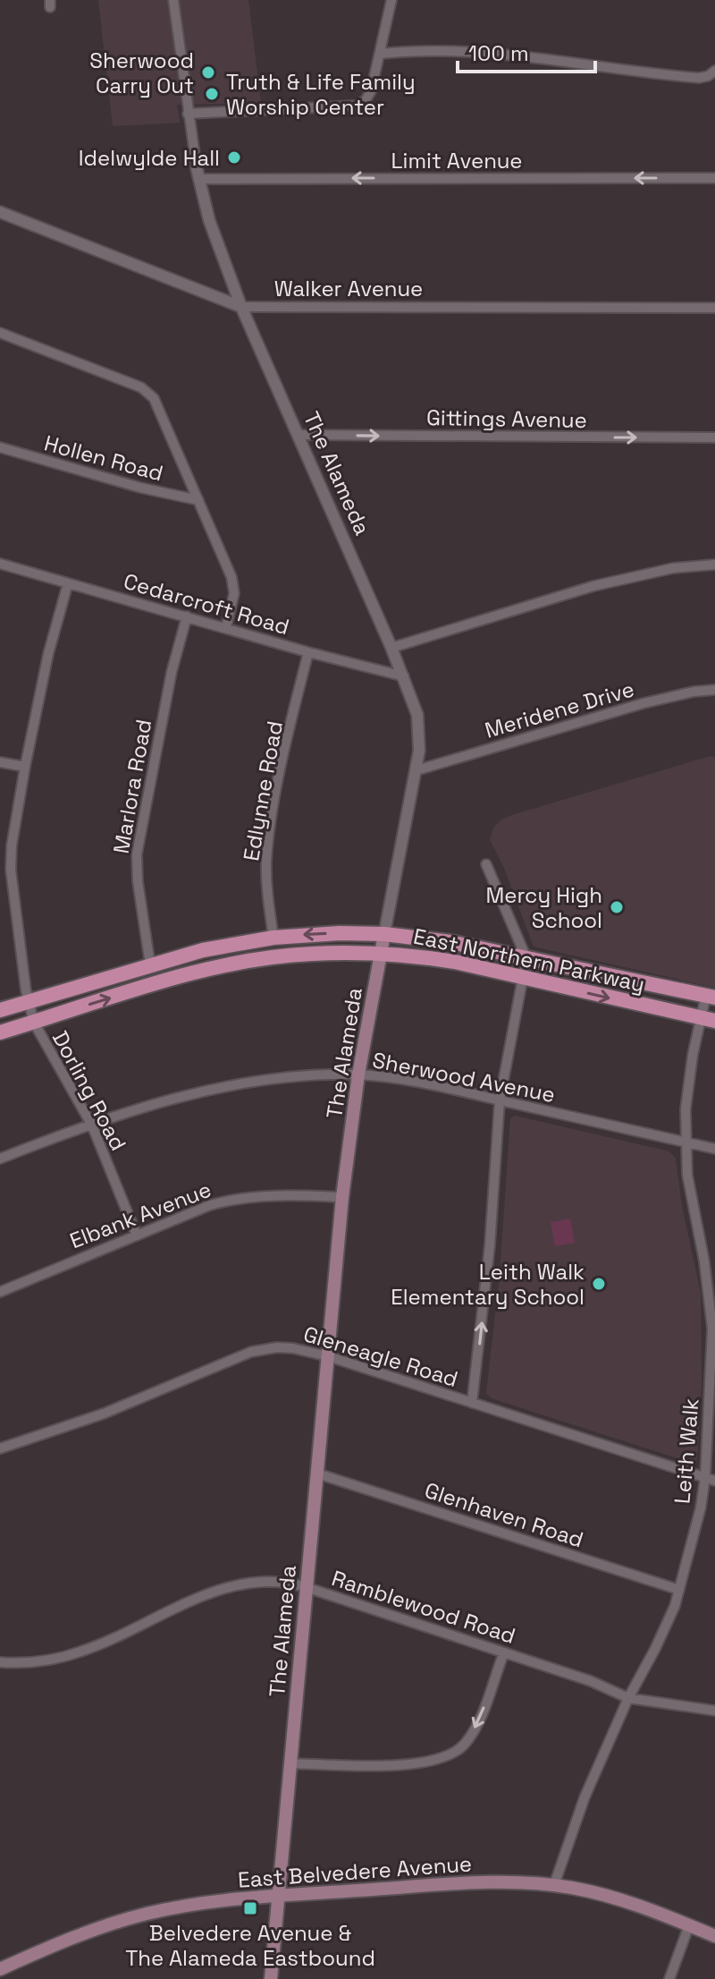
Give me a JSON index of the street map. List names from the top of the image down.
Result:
{
  "streets": {
    "main road": ["The Alameda", "East Northern Parkway", "East Belvedere Avenue"],
    "street": [
      "Limit Avenue",
      "Walker Avenue",
      "Gittings Avenue",
      "Hollen Road",
      "Cedarcroft Road",
      "Meridene Drive",
      "Marlora Road",
      "Edlynne Road",
      "Sherwood Avenue",
      "Dorling Road",
      "Elbank Avenue",
      "Gleneagle Road",
      "Leith Walk",
      "Glenhaven Road",
      "Ramblewood Road"
    ]
  },
  "crossings": [
    ["Limit Avenue", "The Alameda"],
    ["Walker Avenue", "The Alameda"],
    ["Gittings Avenue", "The Alameda"],
    ["The Alameda", "Cedarcroft Road"],
    ["The Alameda", "Meridene Drive"],
    ["The Alameda", "East Northern Parkway"],
    ["The Alameda", "Sherwood Avenue"],
    ["The Alameda", "Elbank Avenue"],
    ["The Alameda", "Gleneagle Road"],
    ["The Alameda", "Glenhaven Road"],
    ["The Alameda", "Ramblewood Road"],
    ["The Alameda", "East Belvedere Avenue"],
    ["Cedarcroft Road", "Marlora Road"],
    ["Cedarcroft Road", "Edlynne Road"],
    ["Cedarcroft Road", "Dorling Road"],
    ["Marlora Road", "East Northern Parkway"],
    ["Edlynne Road", "East Northern Parkway"],
    ["East Northern Parkway", "Dorling Road"],
    ["East Northern Parkway", "Leith Walk"],
    ["Sherwood Avenue", "Dorling Road"],
    ["Sherwood Avenue", "Leith Walk"],
    ["Dorling Road", "Elbank Avenue"],
    ["Gleneagle Road", "Leith Walk"],
    ["Leith Walk", "Glenhaven Road"],
    ["Leith Walk", "Ramblewood Road"],
    ["Leith Walk", "East Belvedere Avenue"]
  ],
  "one_way": ["Limit Avenue", "Gittings Avenue"],
  "places": {
    "other": [
      "Sherwood Carry Out",
      "Truth & Life Family Worship Center",
      "Idelwylde Hall",
      "Mercy High School",
      "Leith Walk Elementary School"
    ],
    "transit": ["Belvedere Avenue & The Alameda Eastbound"]
  },
  "scale_bar": "100 m"
}
